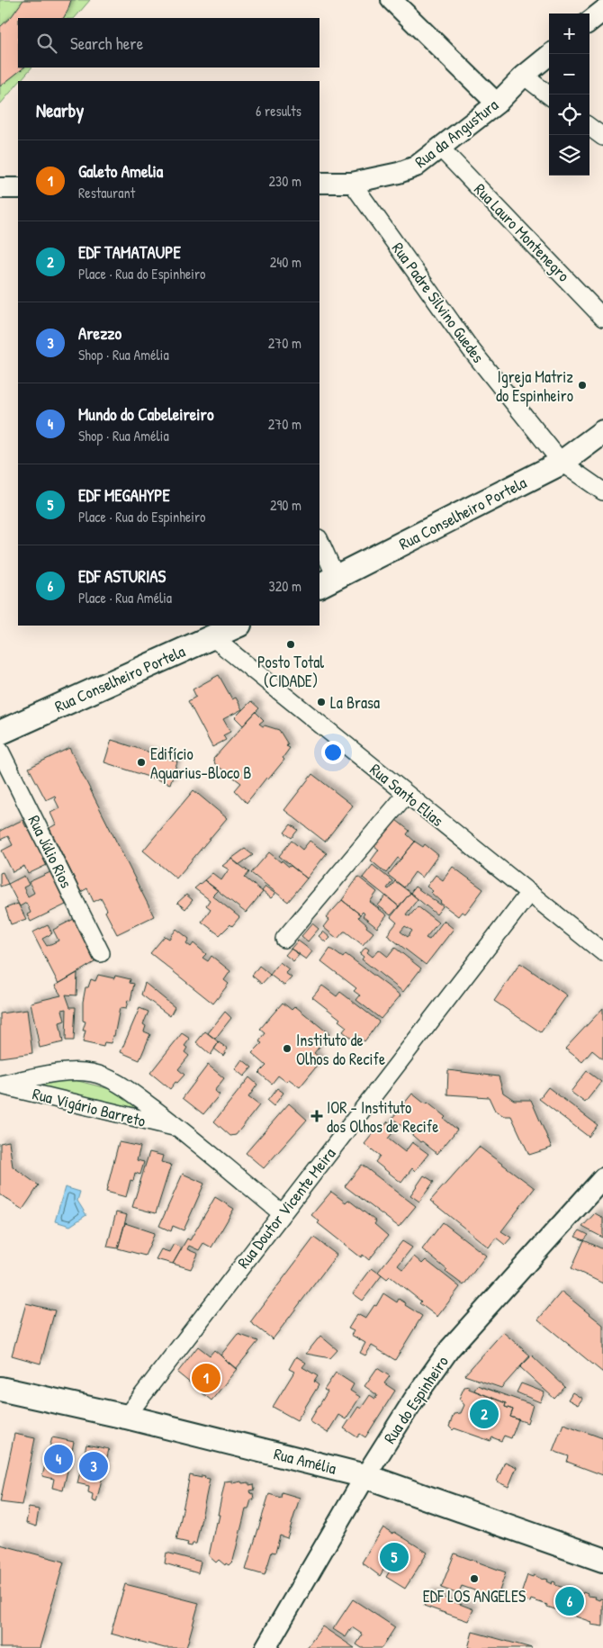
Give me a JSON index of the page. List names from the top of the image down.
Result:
{
  "streets": {
    "main road": ["Rua Conselheiro Portela", "Rua Amélia"],
    "street": [
      "Rua da Angustura",
      "Rua Lauro Montenegro",
      "Rua Padre Silvino Guedes",
      "Rua Santo Elias",
      "Rua Júlio Rios",
      "Rua Vigário Barreto",
      "Rua Doutor Vicente Meira",
      "Rua do Espinheiro"
    ]
  },
  "crossings": [
    ["Rua da Angustura", "Rua Lauro Montenegro"],
    ["Rua da Angustura", "Rua Padre Silvino Guedes"],
    ["Rua Padre Silvino Guedes", "Rua Conselheiro Portela"],
    ["Rua Conselheiro Portela", "Rua Santo Elias"],
    ["Rua Santo Elias", "Rua Doutor Vicente Meira"],
    ["Rua Vigário Barreto", "Rua Doutor Vicente Meira"],
    ["Rua Doutor Vicente Meira", "Rua Amélia"],
    ["Rua do Espinheiro", "Rua Amélia"]
  ],
  "places": {
    "other": [
      "Igreja Matriz do Espinheiro",
      "Posto Total (CIDADE)",
      "La Brasa",
      "Edifício Aquarius-Bloco B",
      "Instituto de Olhos do Recife",
      "EDF LOS ANGELES"
    ],
    "health": ["IOR - Instituto dos Olhos de Recife"]
  },
  "page": {
    "map_buttons": ["+", "−"],
    "search": "Search here",
    "heading": ["Nearby", "6 results"],
    "list": [
      {
        "mark": "1",
        "name": "Galeto Amelia",
        "note": "Restaurant",
        "value": "230 m"
      },
      {
        "mark": "2",
        "name": "EDF TAMATAUPE",
        "note": "Place · Rua do Espinheiro",
        "value": "240 m"
      },
      {
        "mark": "3",
        "name": "Arezzo",
        "note": "Shop · Rua Amélia",
        "value": "270 m"
      },
      {
        "mark": "4",
        "name": "Mundo do Cabeleireiro",
        "note": "Shop · Rua Amélia",
        "value": "270 m"
      },
      {
        "mark": "5",
        "name": "EDF MEGAHYPE",
        "note": "Place · Rua do Espinheiro",
        "value": "290 m"
      },
      {
        "mark": "6",
        "name": "EDF ASTURIAS",
        "note": "Place · Rua Amélia",
        "value": "320 m"
      }
    ],
    "pins": [
      "1",
      "2",
      "4",
      "3",
      "5",
      "6"
    ]
  }
}
